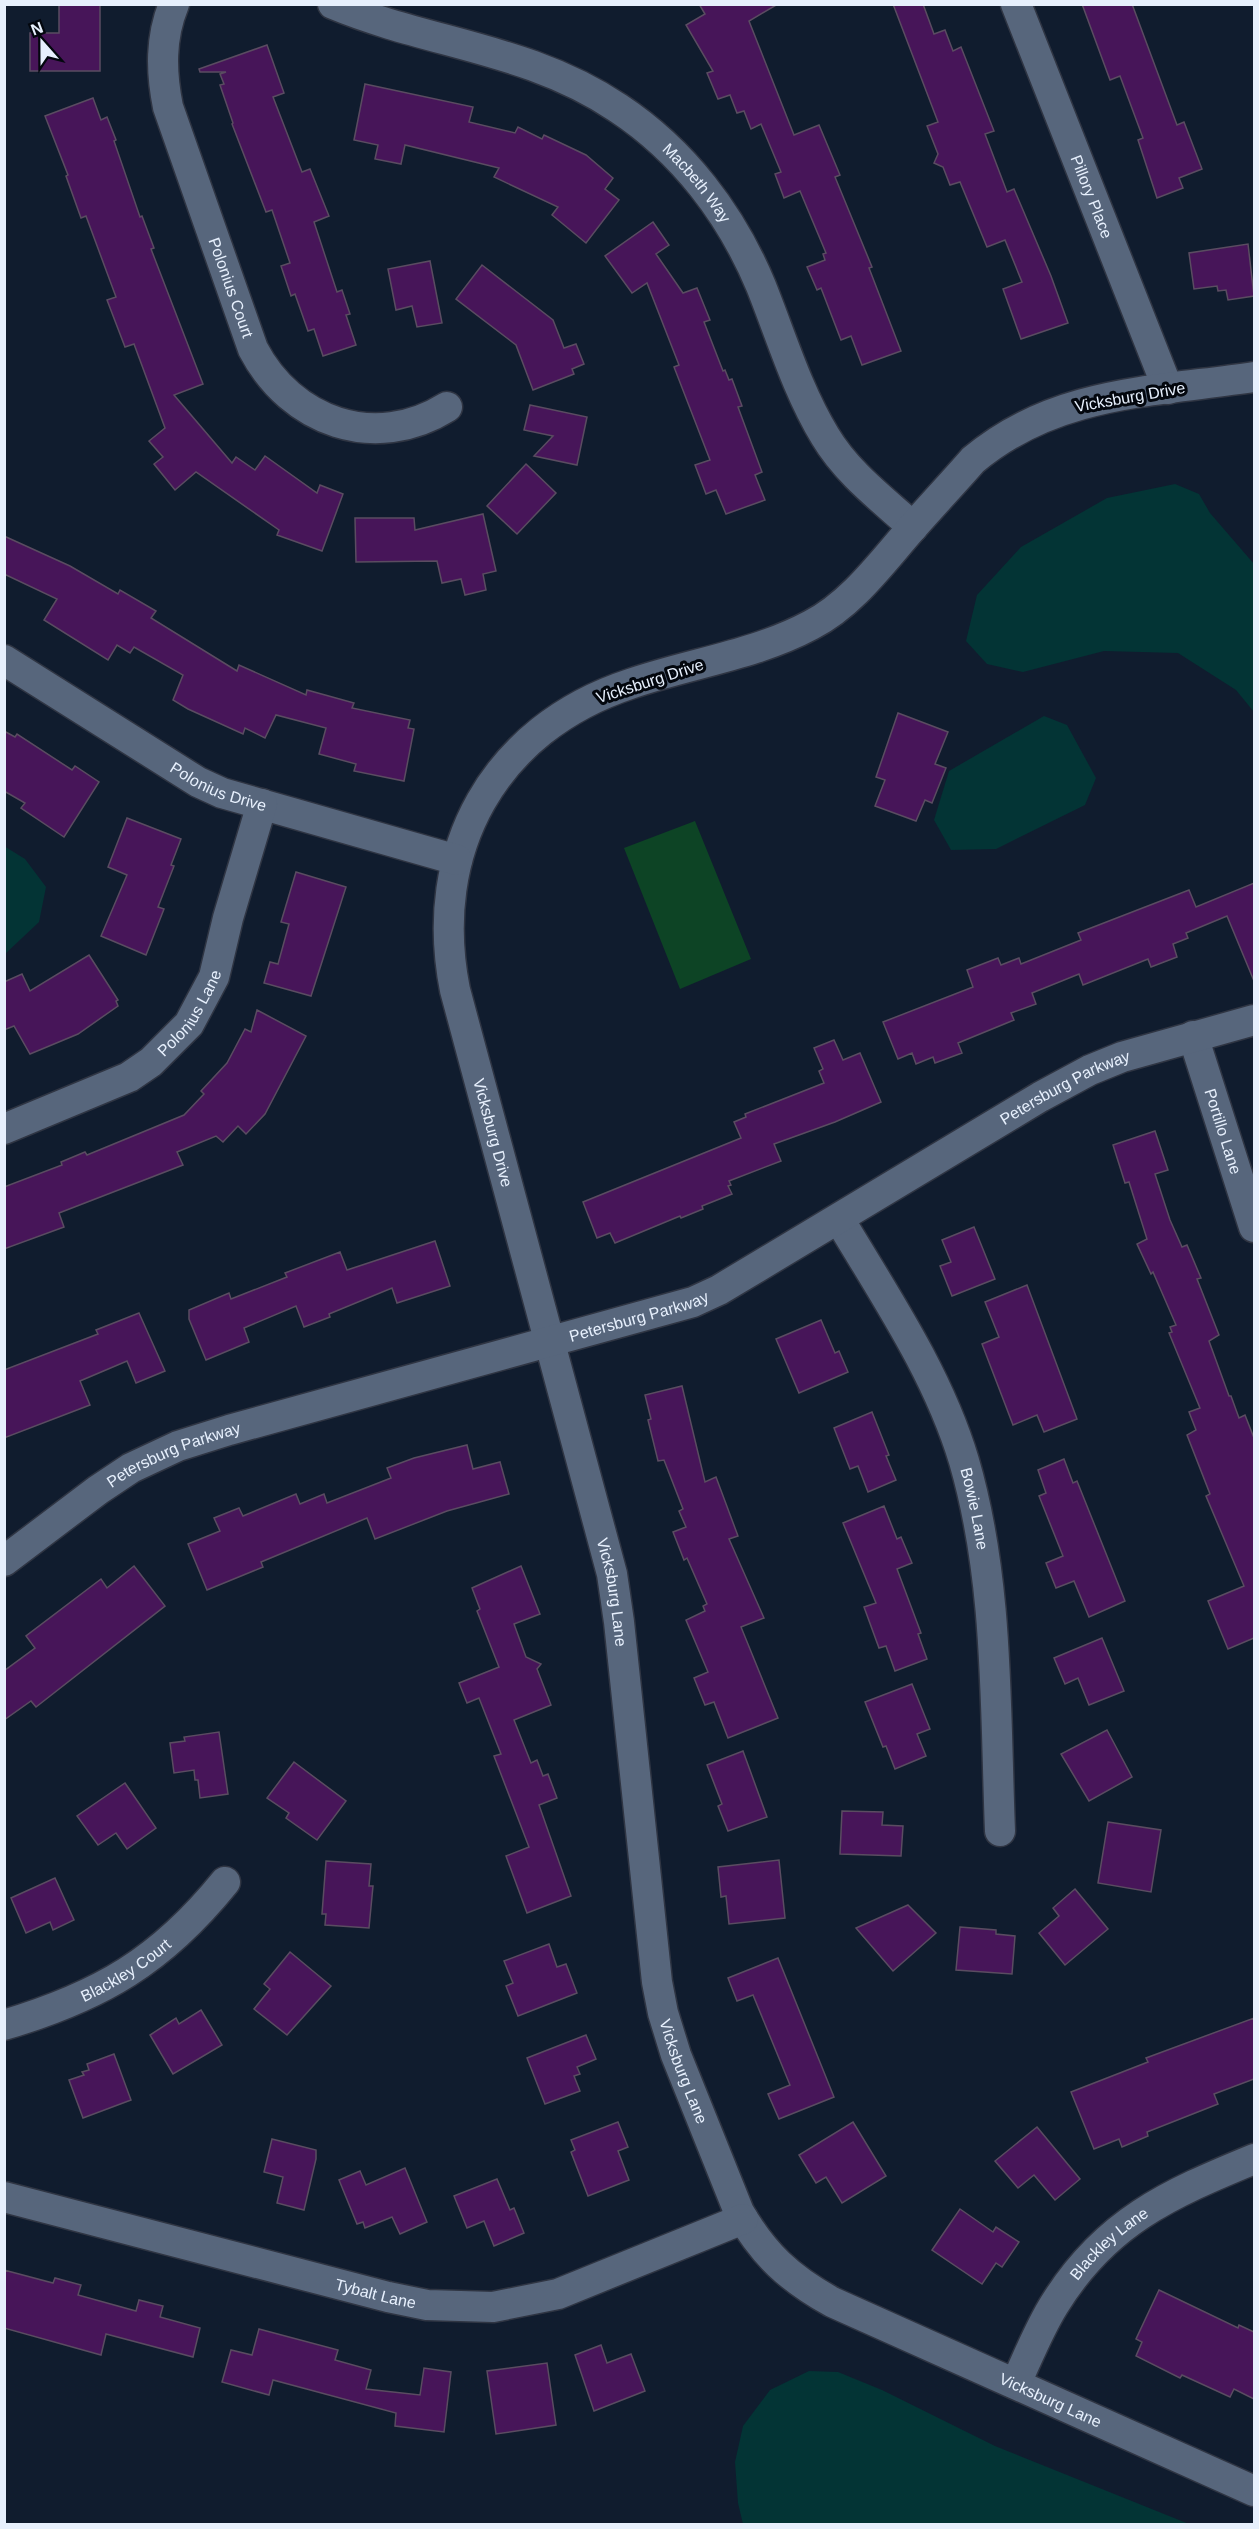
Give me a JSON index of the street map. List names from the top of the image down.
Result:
{
  "streets": {
    "street": [
      "Macbeth Way",
      "Pillory Place",
      "Polonius Court",
      "Vicksburg Drive",
      "Polonius Drive",
      "Polonius Lane",
      "Petersburg Parkway",
      "Portillo Lane",
      "Bowie Lane",
      "Vicksburg Lane",
      "Blackley Court",
      "Blackley Lane",
      "Tybalt Lane"
    ]
  },
  "crossings": [
    ["Macbeth Way", "Vicksburg Drive"],
    ["Pillory Place", "Vicksburg Drive"],
    ["Vicksburg Drive", "Polonius Drive"],
    ["Vicksburg Drive", "Petersburg Parkway"],
    ["Vicksburg Drive", "Vicksburg Lane"],
    ["Polonius Drive", "Polonius Lane"],
    ["Petersburg Parkway", "Portillo Lane"],
    ["Petersburg Parkway", "Bowie Lane"],
    ["Petersburg Parkway", "Vicksburg Lane"],
    ["Vicksburg Lane", "Blackley Lane"],
    ["Vicksburg Lane", "Tybalt Lane"]
  ],
  "north": "top"
}
